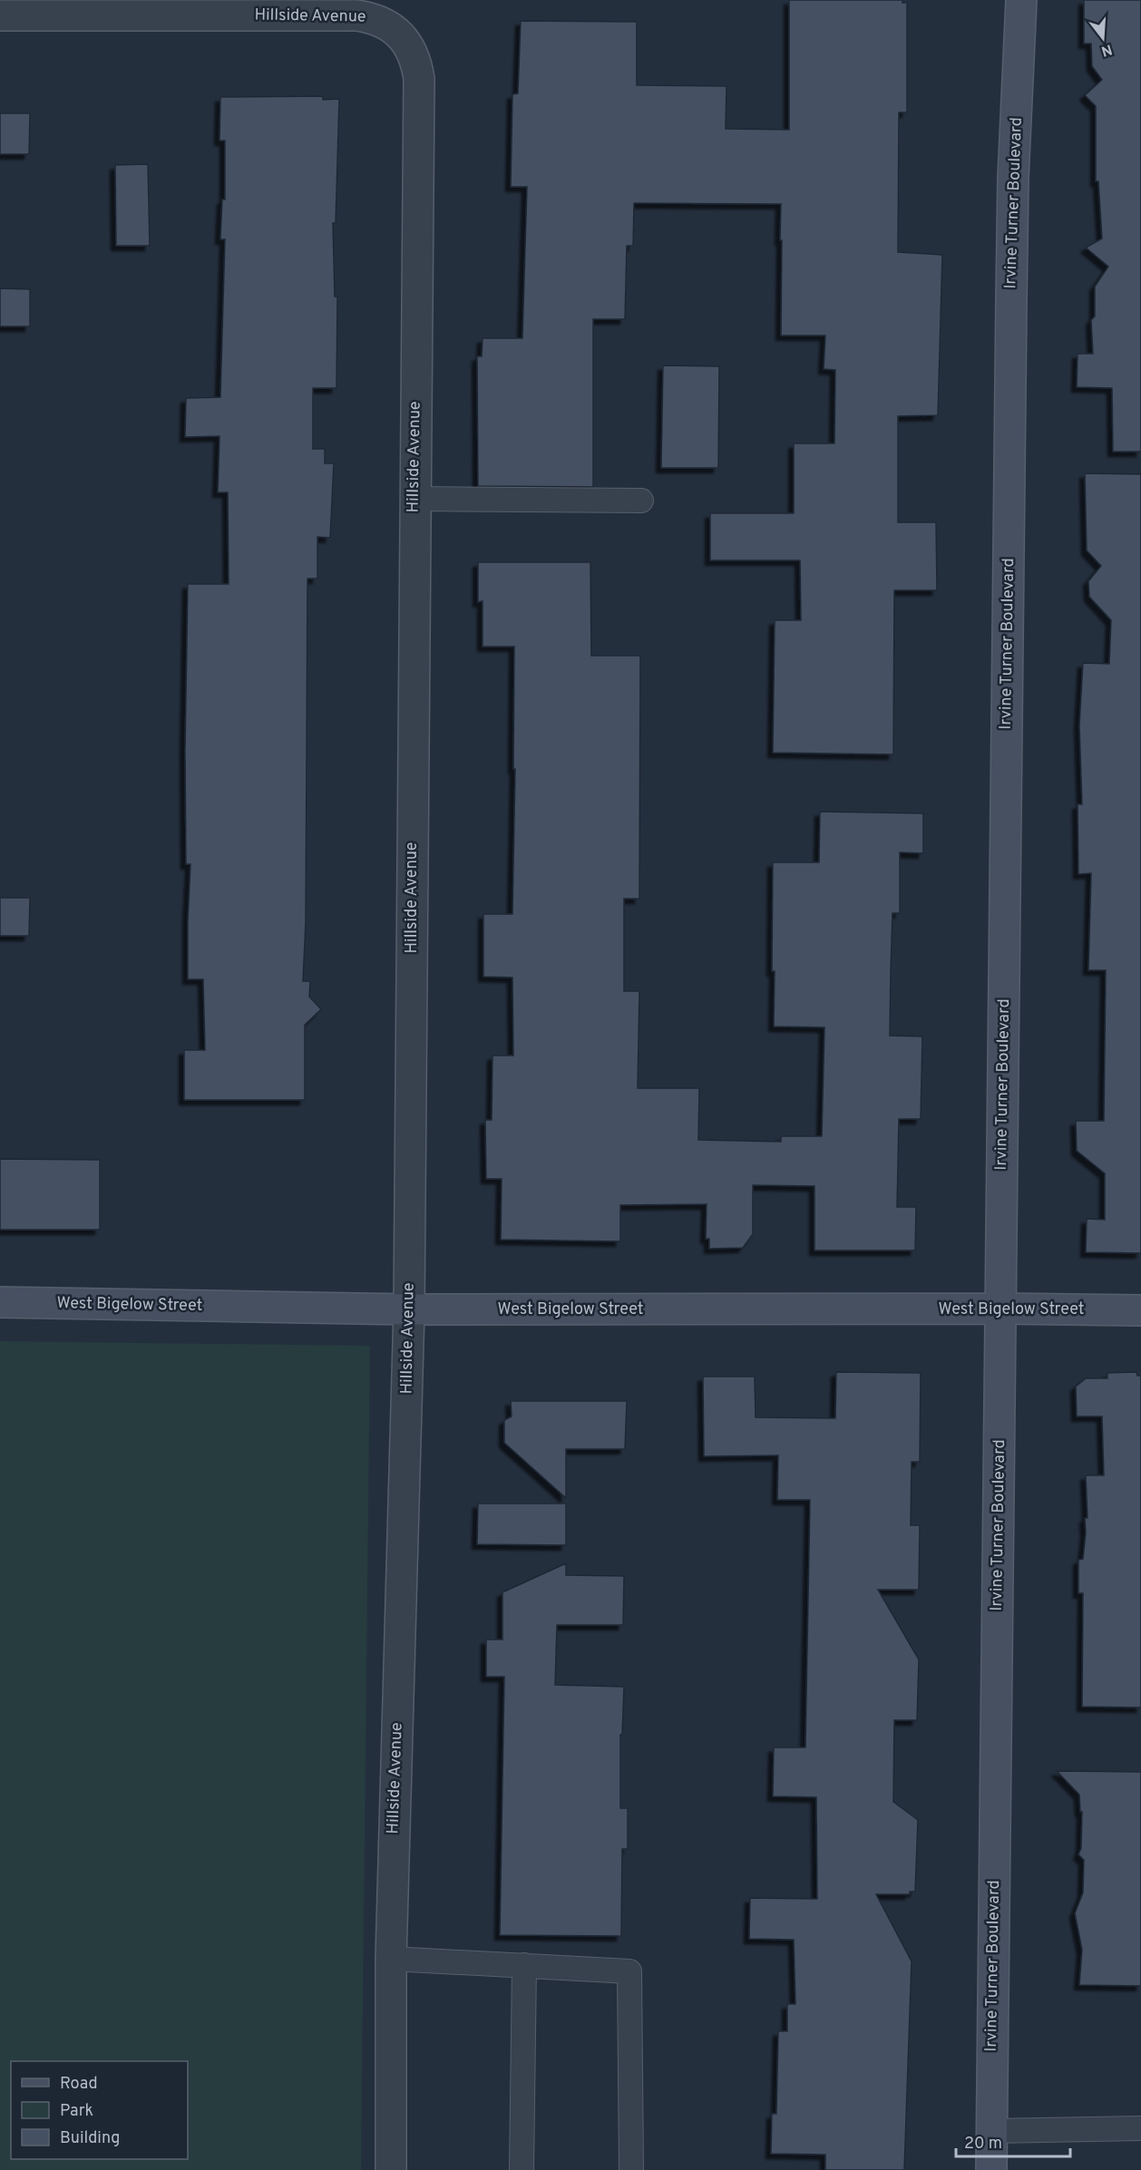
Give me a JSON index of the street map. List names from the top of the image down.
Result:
{
  "streets": {
    "street": ["Hillside Avenue", "Irvine Turner Boulevard", "West Bigelow Street"]
  },
  "crossings": [
    ["Hillside Avenue", "West Bigelow Street"],
    ["Irvine Turner Boulevard", "West Bigelow Street"]
  ],
  "legend": ["Road", "Park", "Building"],
  "scale_bar": "20 m",
  "north": "bottom"
}
